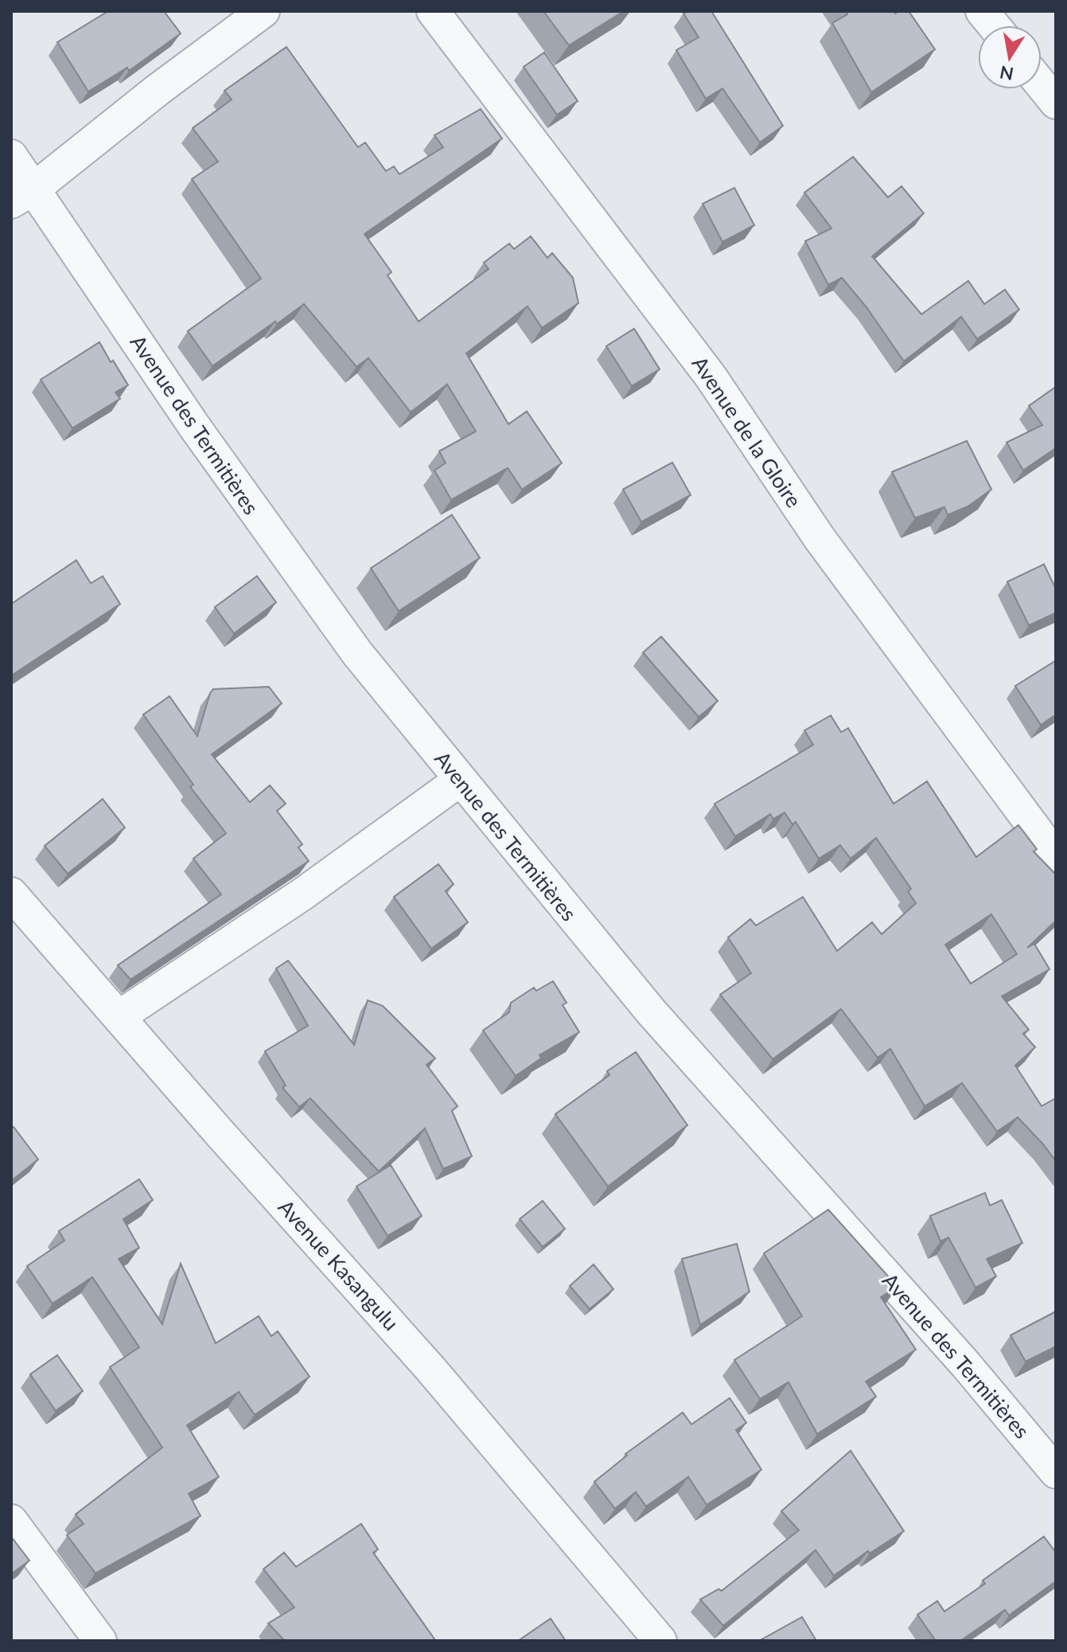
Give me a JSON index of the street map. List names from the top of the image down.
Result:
{
  "streets": {
    "street": ["Avenue des Termitières", "Avenue de la Gloire", "Avenue Kasangulu"]
  },
  "north": "bottom"
}
